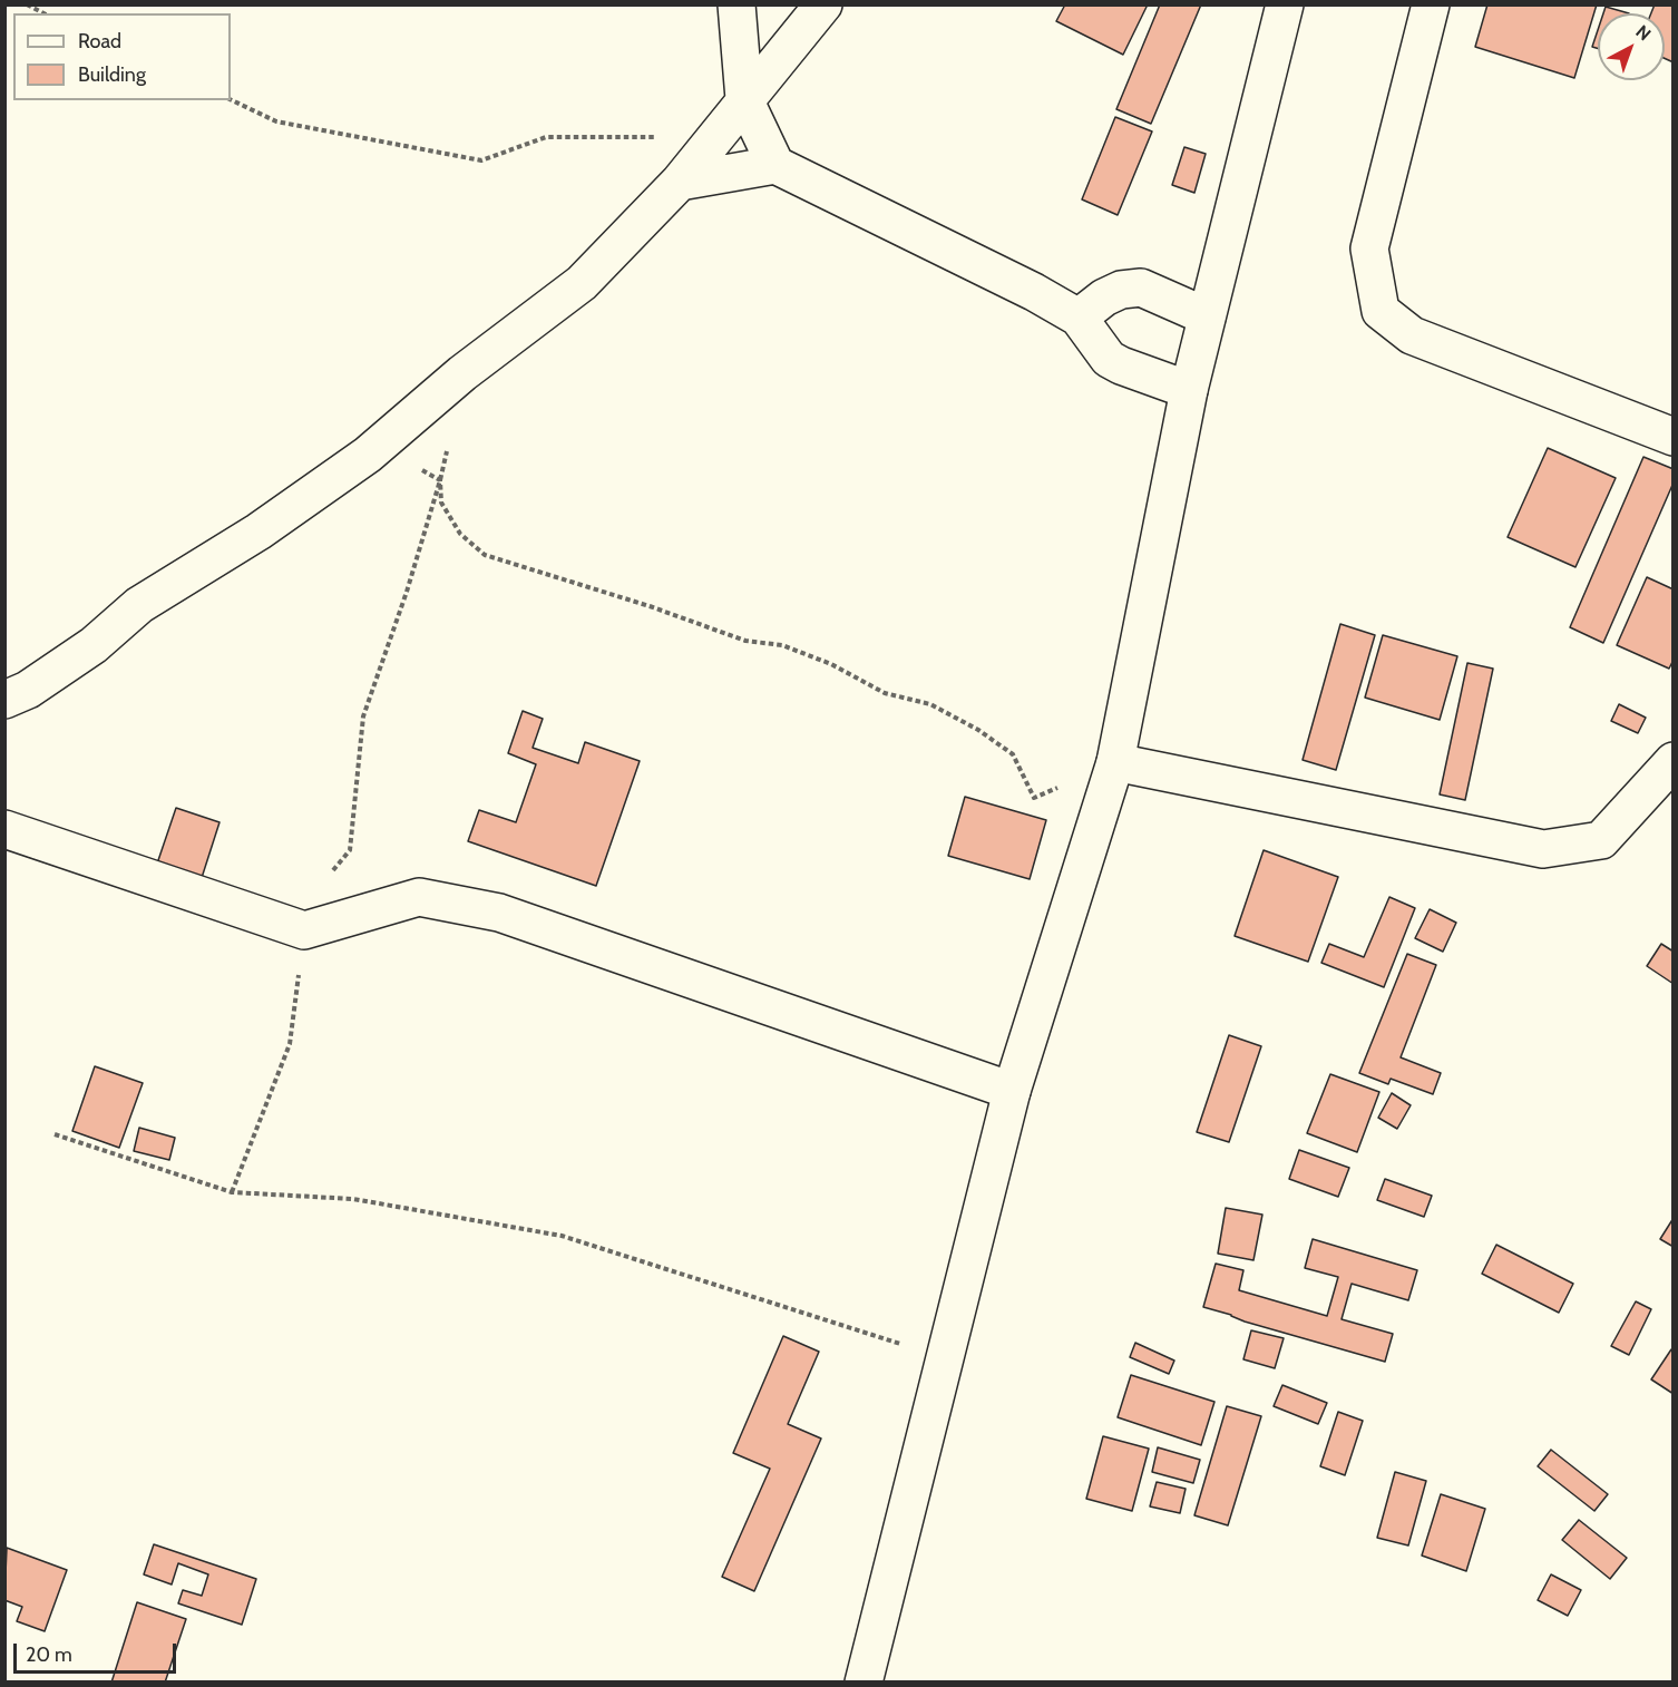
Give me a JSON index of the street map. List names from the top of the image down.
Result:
{
  "legend": ["Road", "Building"],
  "scale_bar": "20 m",
  "north": "top right"
}
